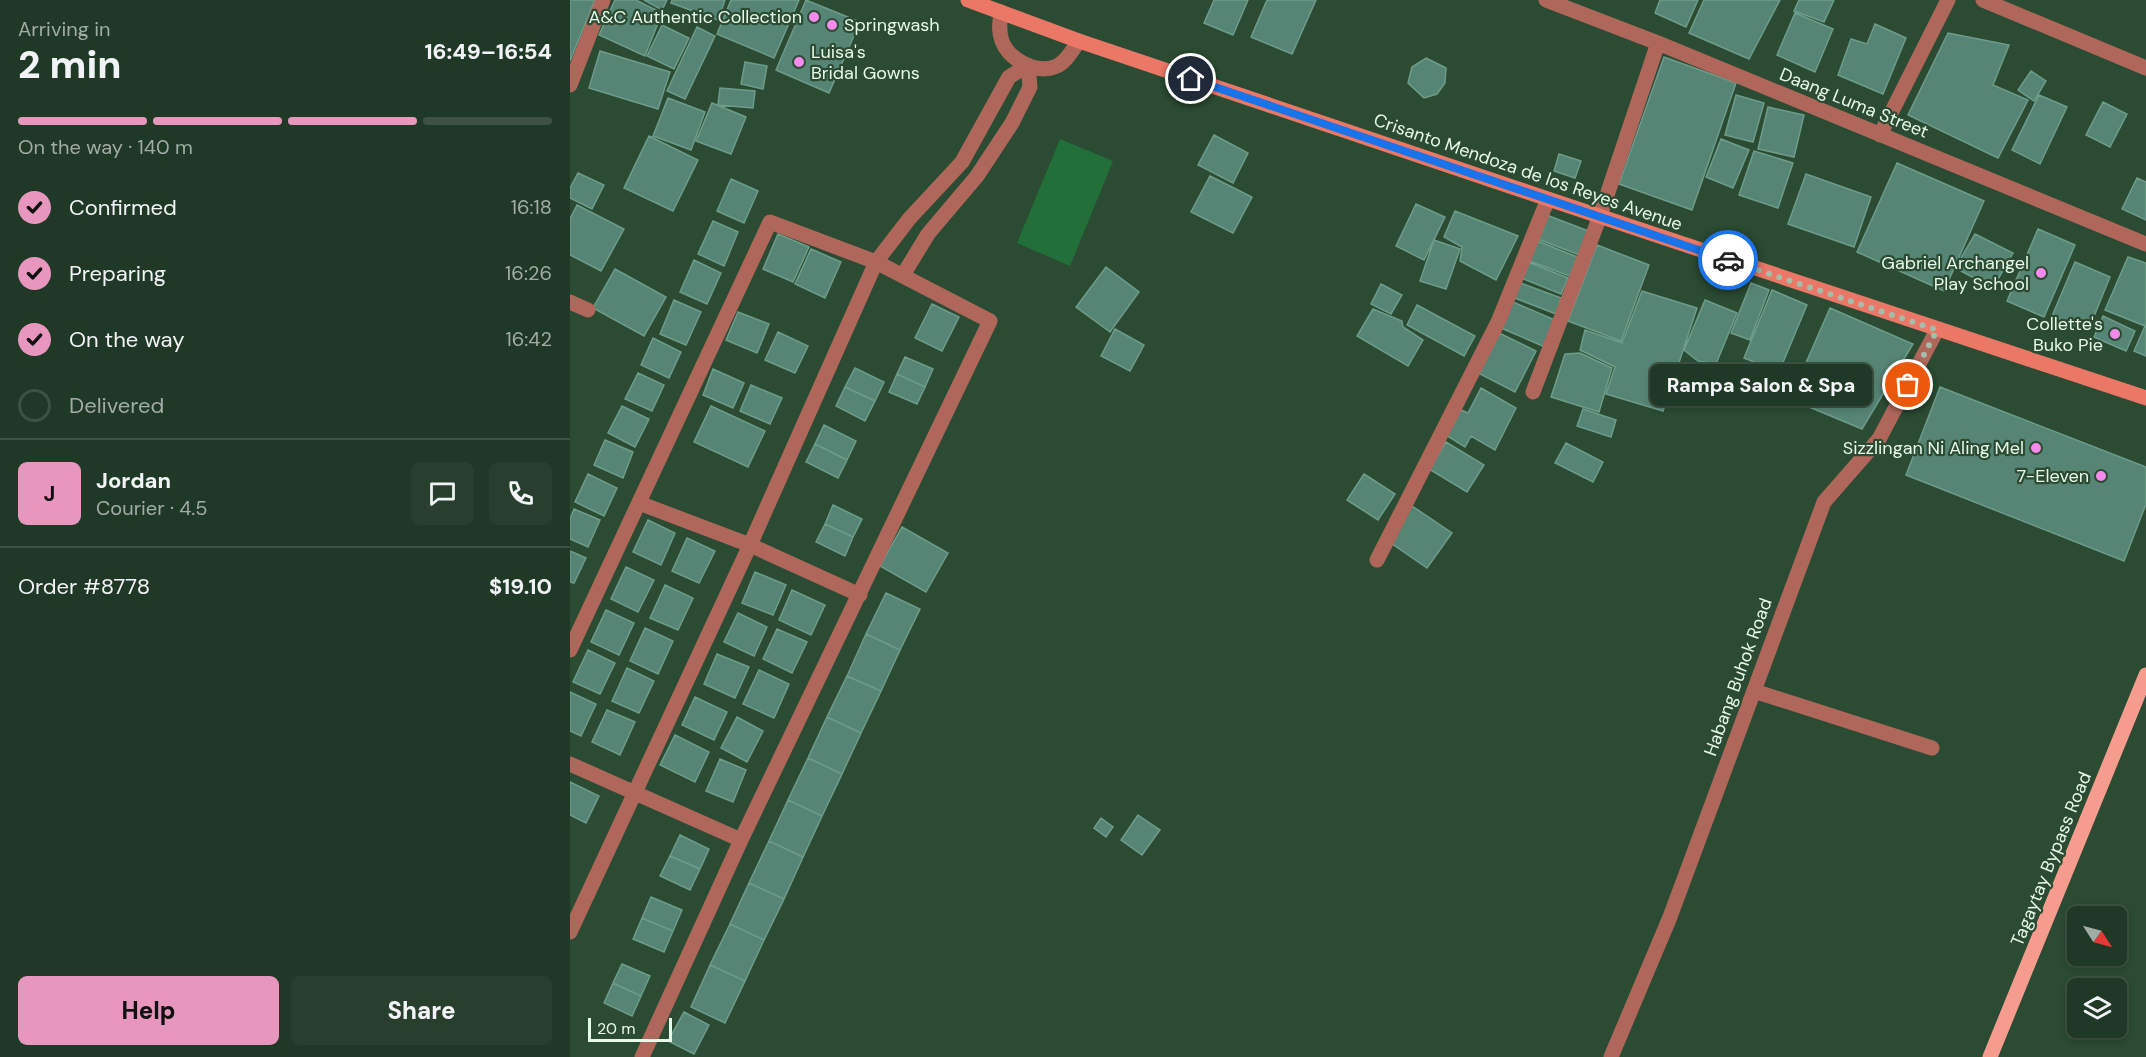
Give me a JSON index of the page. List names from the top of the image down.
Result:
{
  "streets": {
    "main road": ["Crisanto Mendoza de los Reyes Avenue", "Tagaytay Bypass Road"],
    "street": ["Daang Luma Street", "Habang Buhok Road"]
  },
  "crossings": [
    ["Crisanto Mendoza de los Reyes Avenue", "Habang Buhok Road"]
  ],
  "places": [
    "A&C Authentic Collection",
    "Springwash",
    "Luisa's Bridal Gowns",
    "Gabriel Archangel Play School",
    "Collette's Buko Pie",
    "Rampa Salon & Spa",
    "Sizzlingan Ni Aling Mel",
    "7-Eleven"
  ],
  "scale_bar": "20 m",
  "north": "bottom right",
  "page": {
    "heading": ["2 min", "Arriving in", "16:49–16:54"],
    "panel": [
      "Jordan",
      "Courier · 4.5",
      "Order #8778",
      "$19.10"
    ],
    "bar": "On the way · 140 m",
    "list": [
      ["Confirmed", "16:18"],
      ["Preparing", "16:26"],
      ["On the way", "16:42"],
      "Delivered"
    ],
    "bubble": "Rampa Salon & Spa",
    "round": "J",
    "buttons": ["Help", "Share"],
    "scale": "20 m"
  }
}
